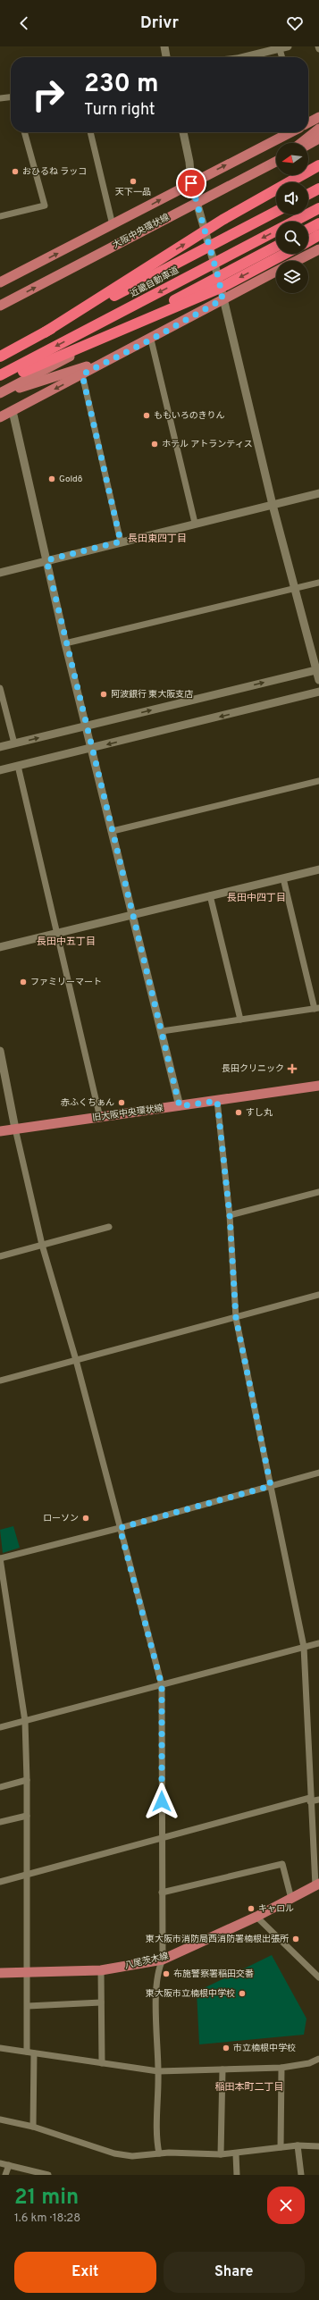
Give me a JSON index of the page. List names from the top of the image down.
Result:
{
  "streets": {
    "highway": ["近畿自動車道"],
    "main road": ["大阪中央環状線", "旧大阪中央環状線", "八尾茨木線"]
  },
  "districts": [
    "長田東四丁目",
    "長田中四丁目",
    "長田中五丁目",
    "稲田本町二丁目"
  ],
  "places": {
    "other": [
      "おひるね ラッコ",
      "天下一品",
      "ももいろのきりん",
      "ホテル アトランティス",
      "Goldô",
      "阿波銀行 東大阪支店",
      "ファミリーマート",
      "赤ふくちぁん",
      "すし丸",
      "ローソン",
      "キャロル",
      "東大阪市消防局西消防署楠根出張所",
      "布施警察署稲田交番",
      "東大阪市立楠根中学校",
      "市立楠根中学校"
    ],
    "health": ["長田クリニック"]
  },
  "north": "left",
  "page": {
    "header": "Drivr",
    "turn": ["230 m", "Turn right"],
    "heading": ["21 min", "1.6 km · 18:28"],
    "buttons": ["Exit", "Share"]
  }
}
